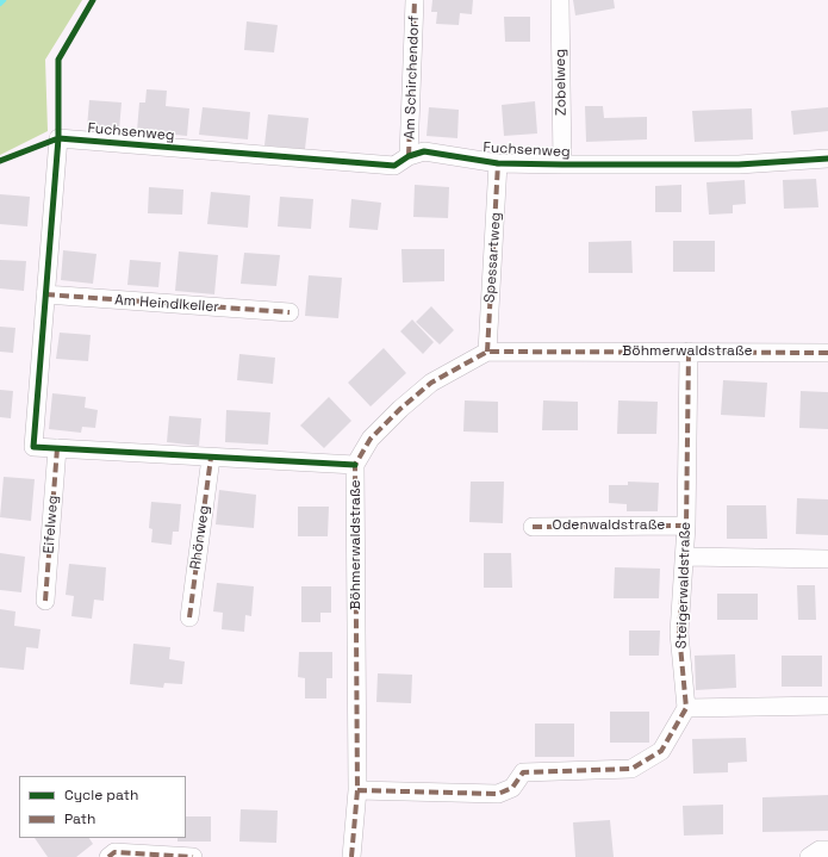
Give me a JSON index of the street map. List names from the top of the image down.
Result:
{
  "streets": {
    "street": [
      "Am Schirchendorf",
      "Zobelweg",
      "Fuchsenweg",
      "Spessartweg",
      "Am Heindlkeller",
      "Böhmerwaldstraße",
      "Eifelweg",
      "Odenwaldstraße",
      "Rhönweg",
      "Steigerwaldstraße"
    ]
  },
  "crossings": [
    ["Am Schirchendorf", "Fuchsenweg"],
    ["Zobelweg", "Fuchsenweg"],
    ["Fuchsenweg", "Spessartweg"],
    ["Fuchsenweg", "Am Heindlkeller"],
    ["Fuchsenweg", "Böhmerwaldstraße"],
    ["Fuchsenweg", "Eifelweg"],
    ["Fuchsenweg", "Rhönweg"],
    ["Spessartweg", "Böhmerwaldstraße"],
    ["Böhmerwaldstraße", "Steigerwaldstraße"],
    ["Odenwaldstraße", "Steigerwaldstraße"]
  ],
  "legend": ["Cycle path", "Path"]
}
